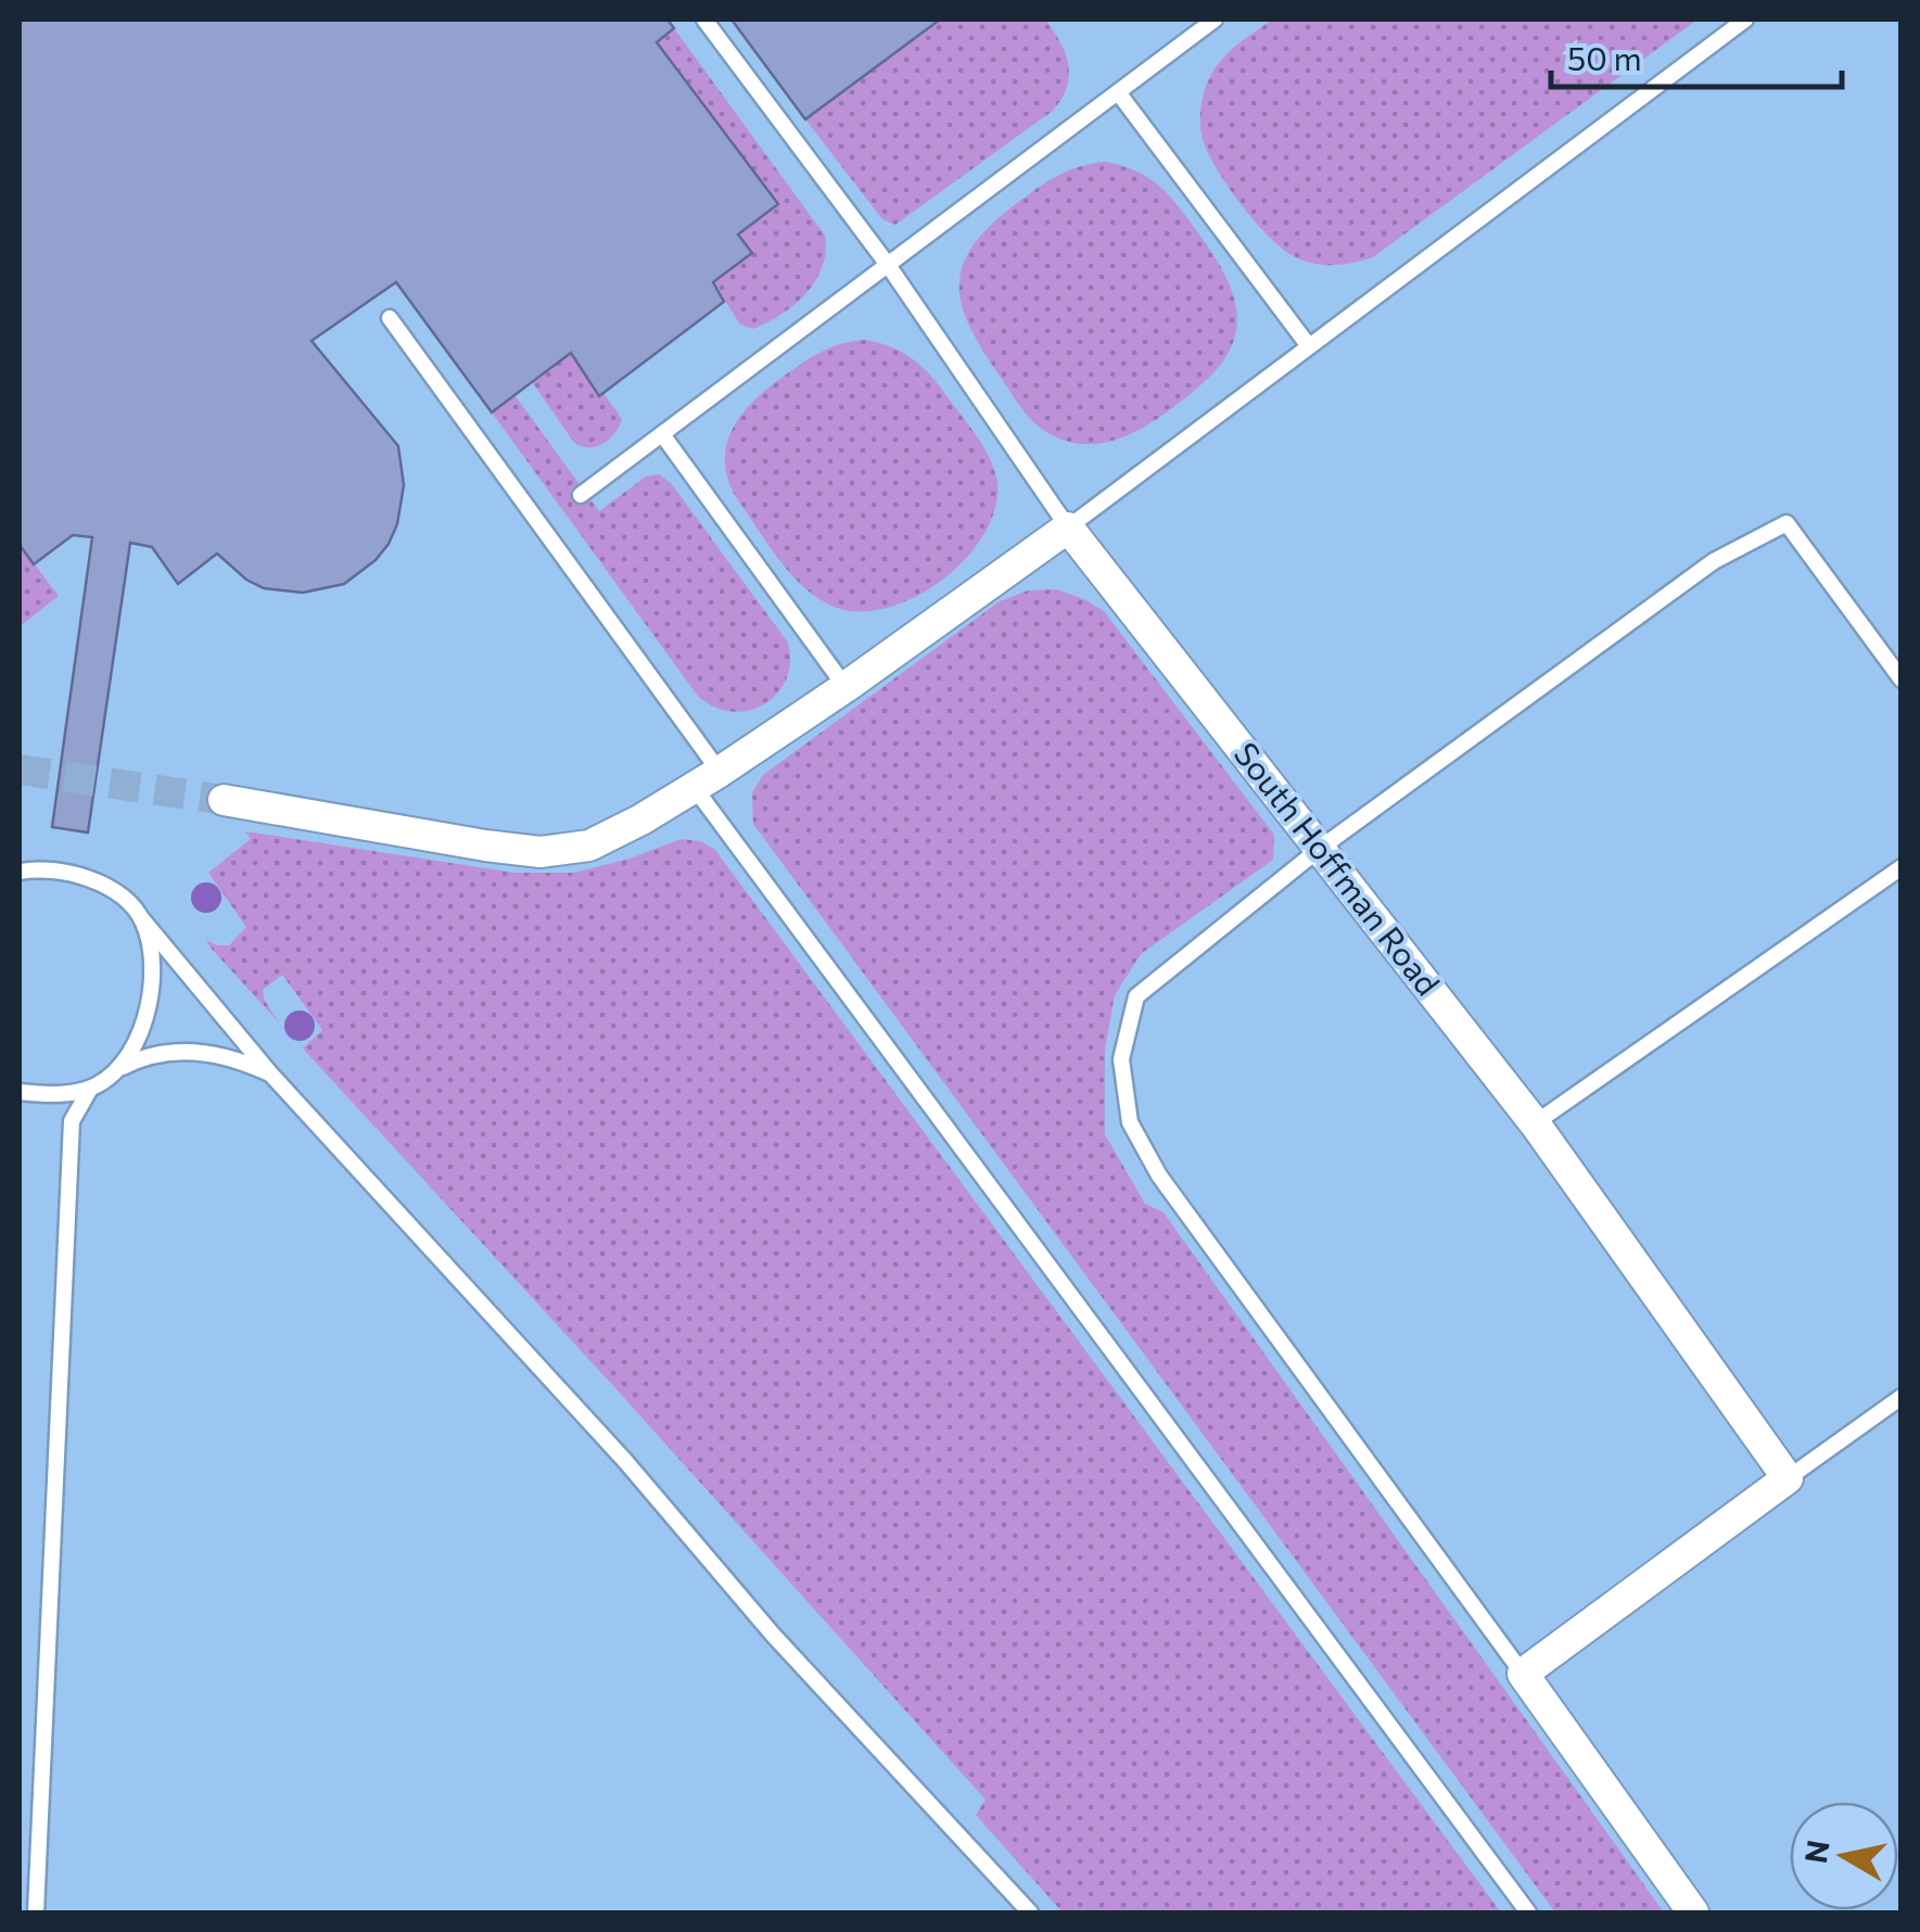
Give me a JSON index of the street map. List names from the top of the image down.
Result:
{
  "streets": {
    "street": ["South Hoffman Road"]
  },
  "scale_bar": "50 m",
  "north": "left"
}
